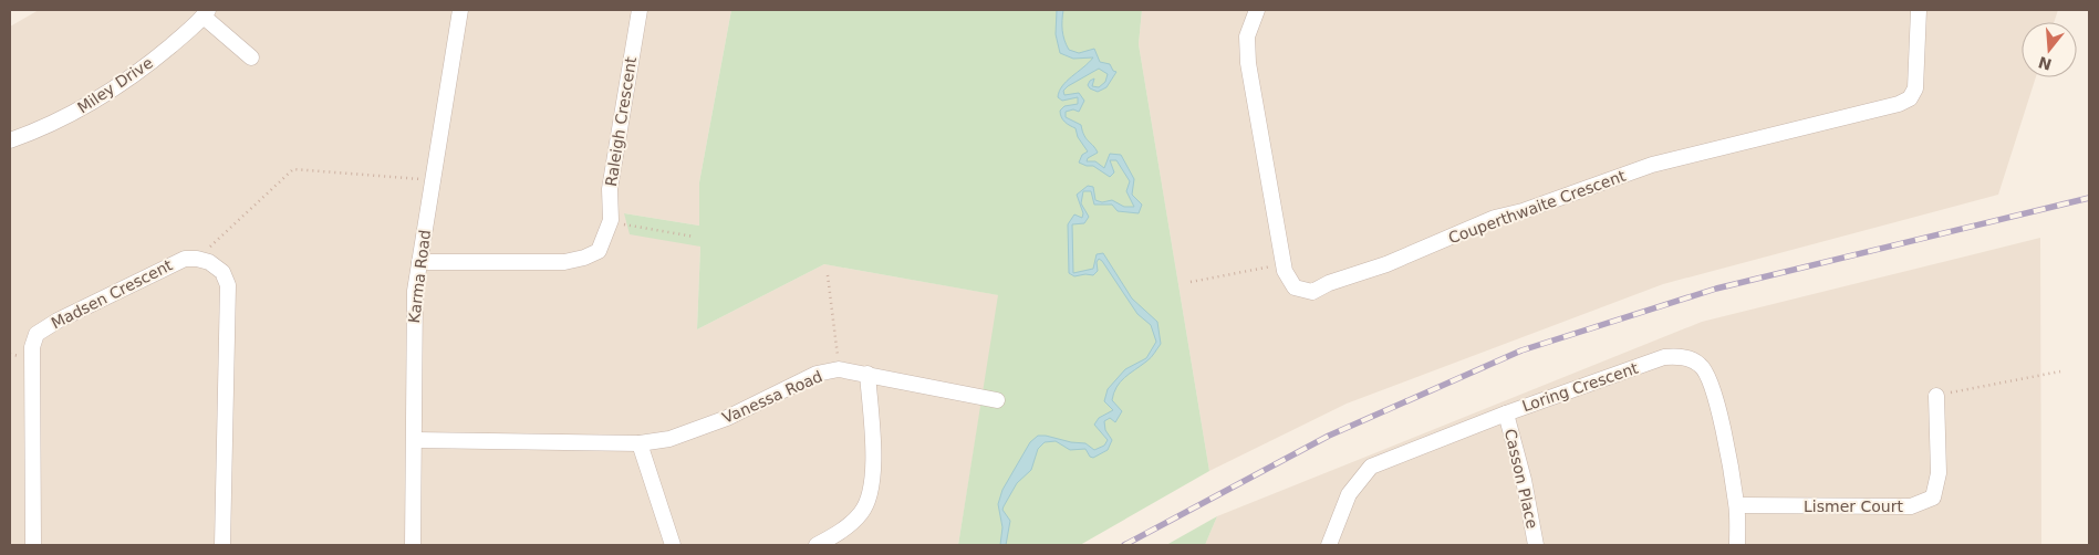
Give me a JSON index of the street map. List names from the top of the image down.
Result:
{
  "streets": {
    "street": [
      "Miley Drive",
      "Raleigh Crescent",
      "Couperthwaite Crescent",
      "Karma Road",
      "Madsen Crescent",
      "Loring Crescent",
      "Vanessa Road",
      "Casson Place",
      "Lismer Court"
    ]
  },
  "crossings": [
    ["Raleigh Crescent", "Karma Road"],
    ["Karma Road", "Vanessa Road"],
    ["Loring Crescent", "Casson Place"],
    ["Loring Crescent", "Lismer Court"]
  ],
  "north": "bottom"
}
